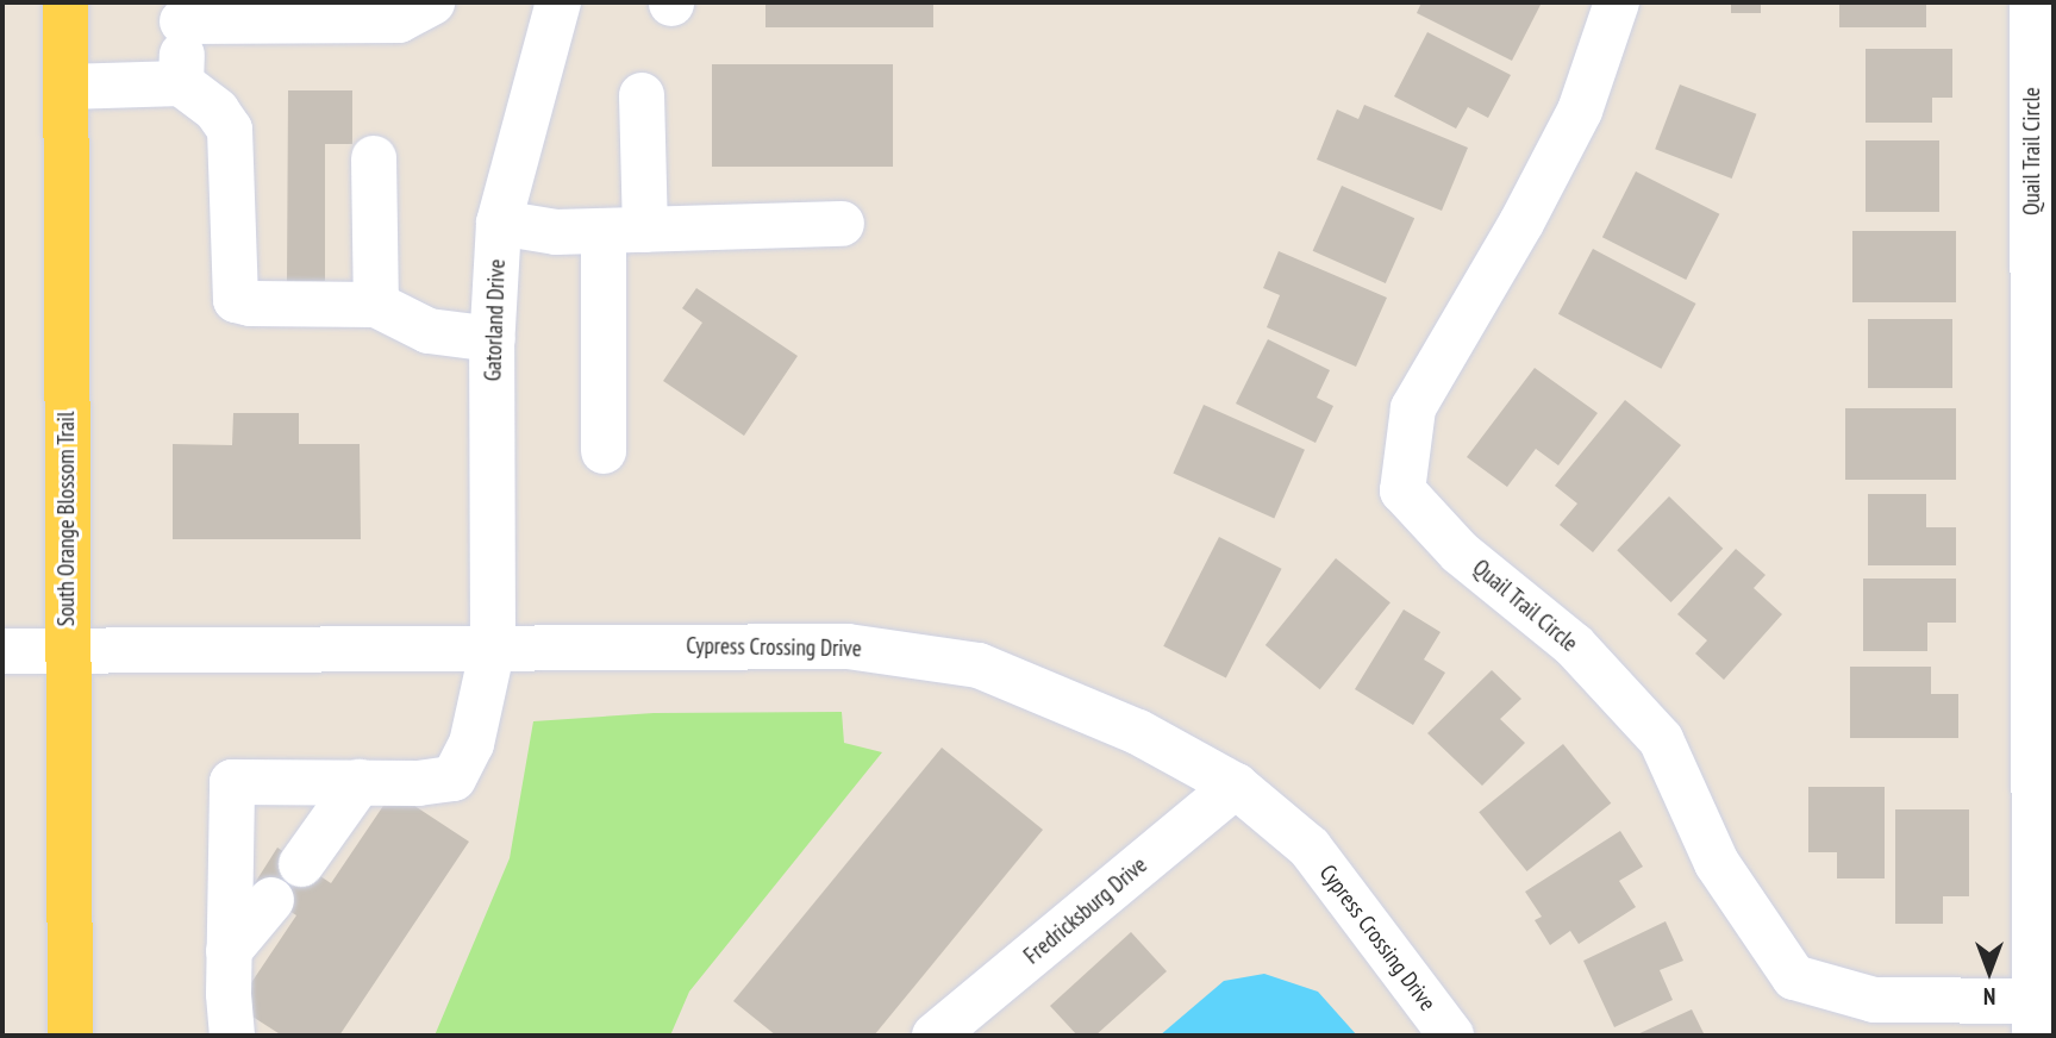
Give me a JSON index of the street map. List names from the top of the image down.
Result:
{
  "streets": {
    "main road": ["South Orange Blossom Trail"],
    "street": [
      "Quail Trail Circle",
      "Gatorland Drive",
      "Cypress Crossing Drive",
      "Fredricksburg Drive"
    ]
  },
  "crossings": [
    ["Gatorland Drive", "Cypress Crossing Drive"],
    ["South Orange Blossom Trail", "Cypress Crossing Drive"],
    ["Cypress Crossing Drive", "Fredricksburg Drive"]
  ],
  "north": "bottom"
}
